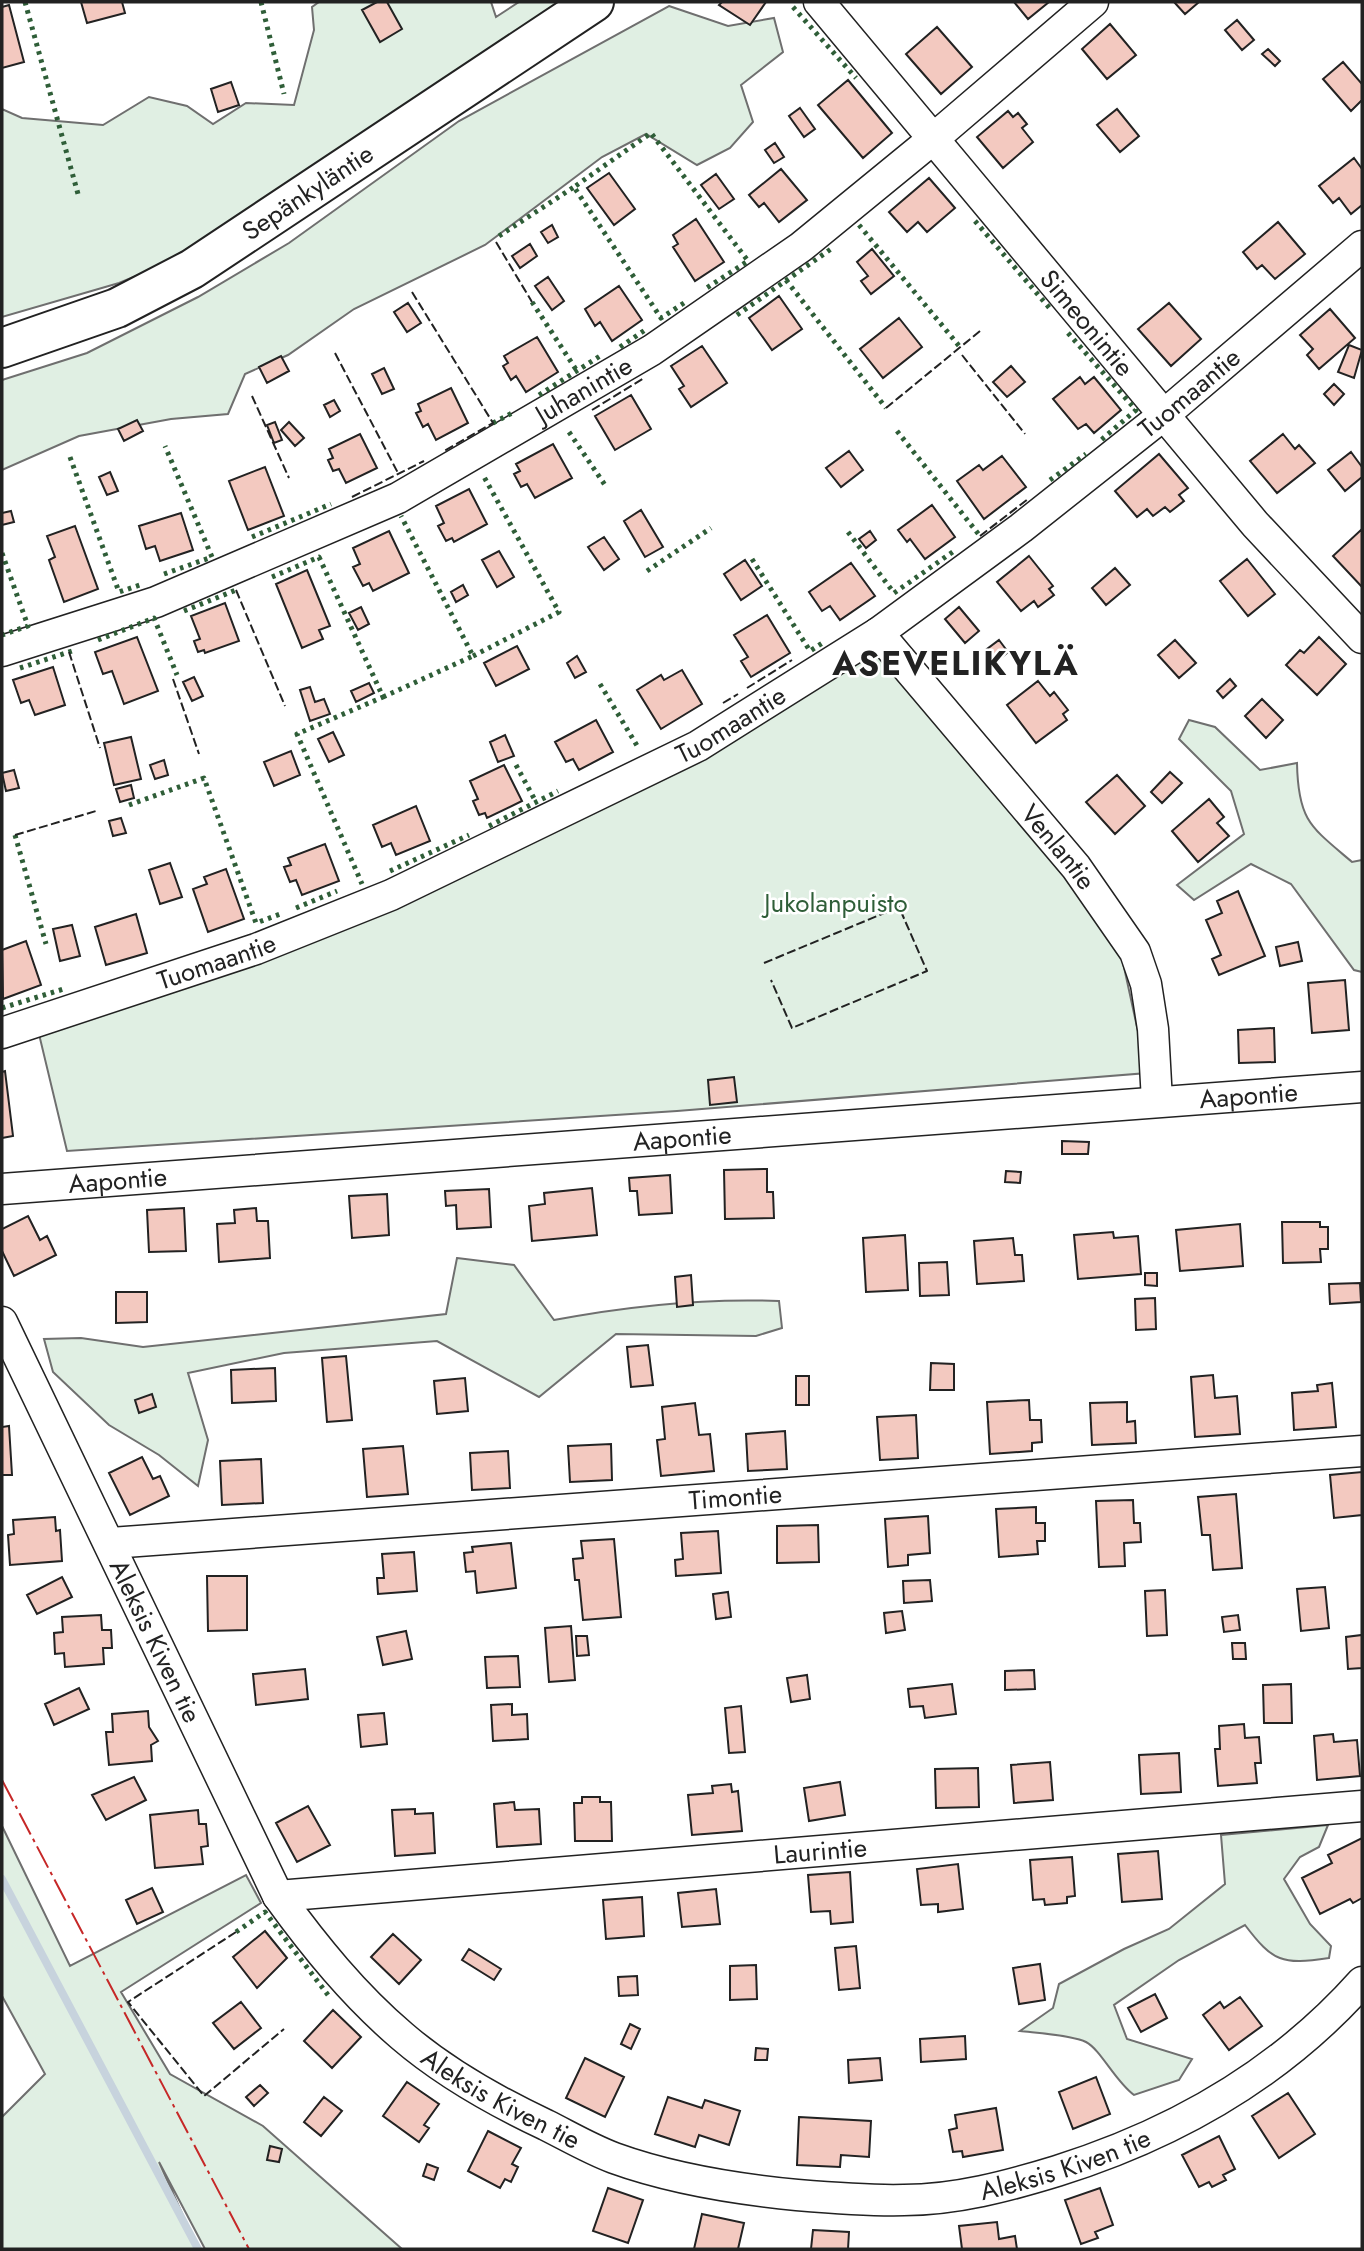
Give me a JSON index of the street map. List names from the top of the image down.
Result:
{
  "streets": {
    "main road": ["Sepänkyläntie"],
    "street": [
      "Simeonintie",
      "Juhanintie",
      "Tuomaantie",
      "Venlantie",
      "Aapontie",
      "Timontie",
      "Aleksis Kiven tie",
      "Laurintie"
    ]
  },
  "crossings": [
    ["Simeonintie", "Juhanintie"],
    ["Simeonintie", "Tuomaantie"],
    ["Tuomaantie", "Venlantie"],
    ["Venlantie", "Aapontie"],
    ["Timontie", "Aleksis Kiven tie"],
    ["Aleksis Kiven tie", "Laurintie"]
  ],
  "districts": ["ASEVELIKYLÄ"],
  "parks": ["Jukolanpuisto"]
}
